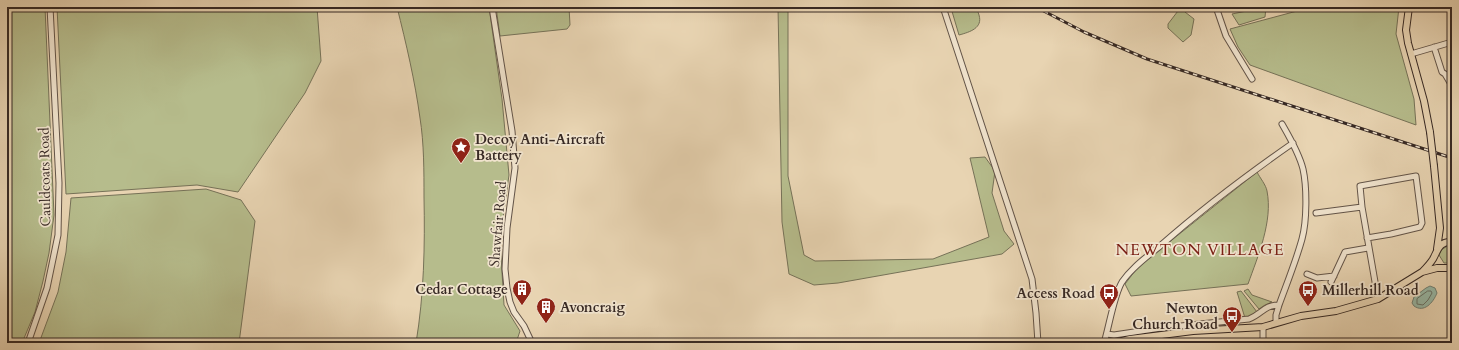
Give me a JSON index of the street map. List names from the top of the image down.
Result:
{
  "streets": {
    "street": ["Cauldcoats Road", "Shawfair Road"]
  },
  "districts": ["NEWTON VILLAGE"],
  "places": {
    "place": ["Decoy Anti-Aircraft Battery"],
    "building": ["Cedar Cottage", "Avoncraig"],
    "bus stop": ["Millerhill Road", "Access Road", "Newton Church Road"]
  }
}
